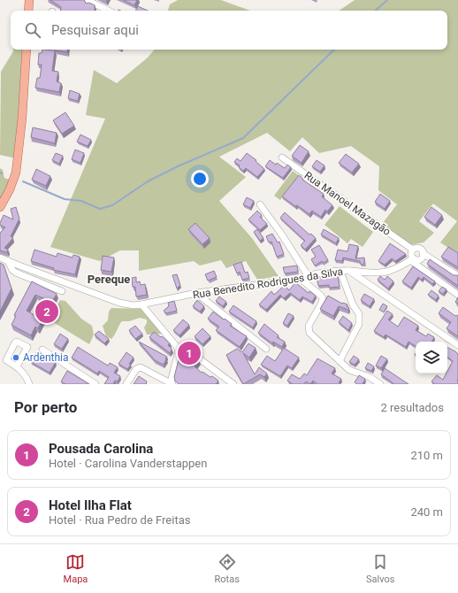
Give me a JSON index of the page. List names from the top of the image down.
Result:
{
  "streets": {
    "street": ["Rua Manoel Mazagão", "Rua Benedito Rodrigues da Silva"]
  },
  "crossings": [
    ["Rua Manoel Mazagão", "Rua Benedito Rodrigues da Silva"]
  ],
  "districts": ["Pereque"],
  "places": ["Ardenthia"],
  "page": {
    "search": "Pesquisar aqui",
    "pins": ["2", "1"],
    "heading": ["Por perto", "2 resultados"],
    "list": [
      {
        "mark": "1",
        "name": "Pousada Carolina",
        "note": "Hotel · Carolina Vanderstappen",
        "value": "210 m"
      },
      {
        "mark": "2",
        "name": "Hotel Ilha Flat",
        "note": "Hotel · Rua Pedro de Freitas",
        "value": "240 m"
      }
    ],
    "nav": ["Mapa", "Rotas", "Salvos"]
  }
}
